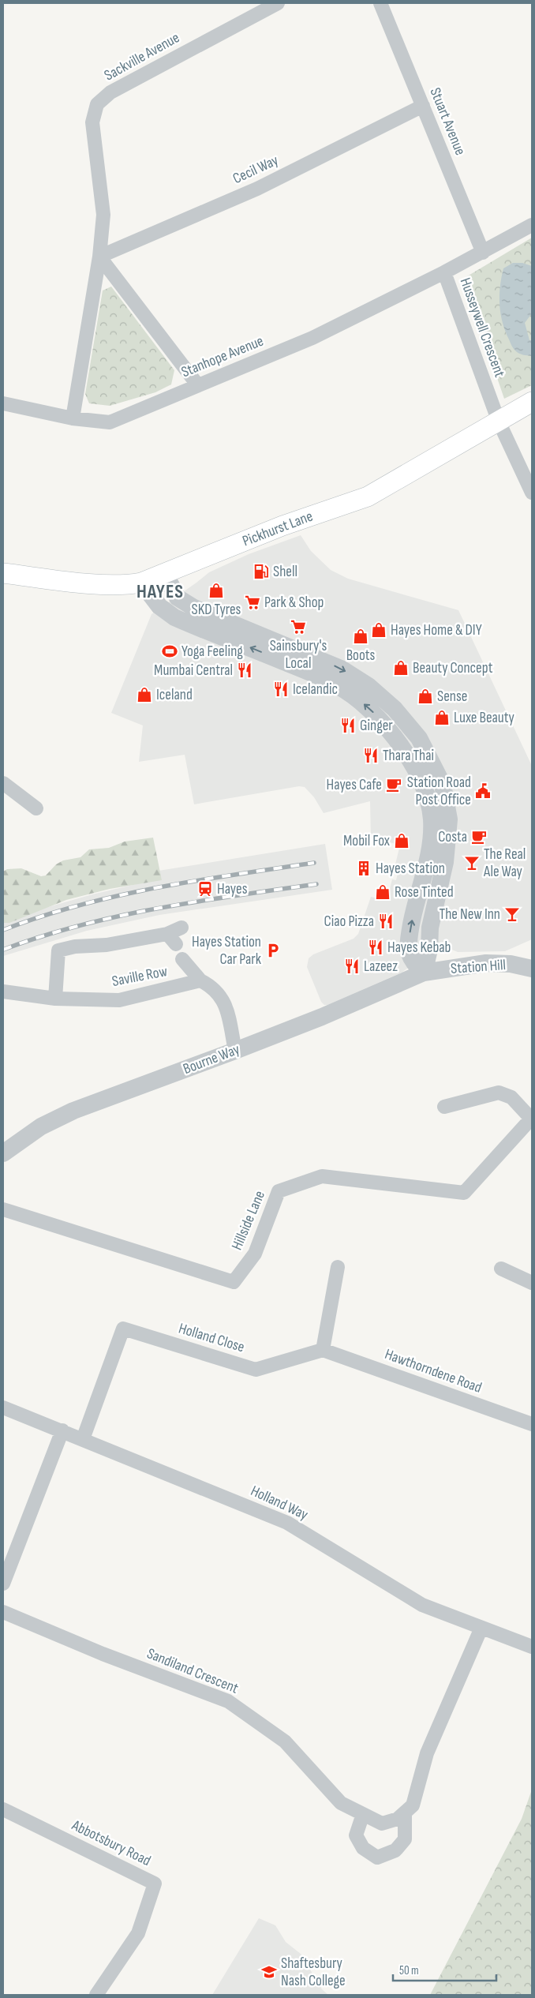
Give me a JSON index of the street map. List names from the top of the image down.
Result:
{
  "streets": {
    "main road": ["Pickhurst Lane"],
    "street": [
      "Sackville Avenue",
      "Stuart Avenue",
      "Cecil Way",
      "Husseywell Crescent",
      "Stanhope Avenue",
      "Station Hill",
      "Saville Row",
      "Bourne Way",
      "Hillside Lane",
      "Holland Close",
      "Hawthorndene Road",
      "Holland Way",
      "Sandiland Crescent",
      "Abbotsbury Road"
    ]
  },
  "crossings": [
    ["Sackville Avenue", "Cecil Way"],
    ["Sackville Avenue", "Stanhope Avenue"],
    ["Stuart Avenue", "Cecil Way"],
    ["Stuart Avenue", "Husseywell Crescent"],
    ["Husseywell Crescent", "Stanhope Avenue"],
    ["Husseywell Crescent", "Pickhurst Lane"],
    ["Station Hill", "Bourne Way"],
    ["Holland Close", "Hawthorndene Road"],
    ["Holland Close", "Holland Way"]
  ],
  "districts": ["HAYES"],
  "places": {
    "fuel station": ["Shell"],
    "shop": [
      "SKD Tyres",
      "Hayes Home & DIY",
      "Boots",
      "Beauty Concept",
      "Iceland",
      "Sense",
      "Luxe Beauty",
      "Mobil Fox",
      "Rose Tinted"
    ],
    "supermarket": ["Park & Shop", "Sainsbury's Local"],
    "sports": ["Yoga Feeling"],
    "restaurant": [
      "Mumbai Central",
      "Icelandic",
      "Ginger",
      "Thara Thai",
      "Ciao Pizza",
      "Hayes Kebab",
      "Lazeez"
    ],
    "cafe": ["Hayes Cafe", "Costa"],
    "public building": ["Station Road Post Office"],
    "bar": ["The Real Ale Way", "The New Inn"],
    "building": ["Hayes Station"],
    "station": ["Hayes"],
    "parking": ["Hayes Station Car Park"],
    "school or university": ["Shaftesbury Nash College"]
  },
  "scale_bar": "50 m"
}
